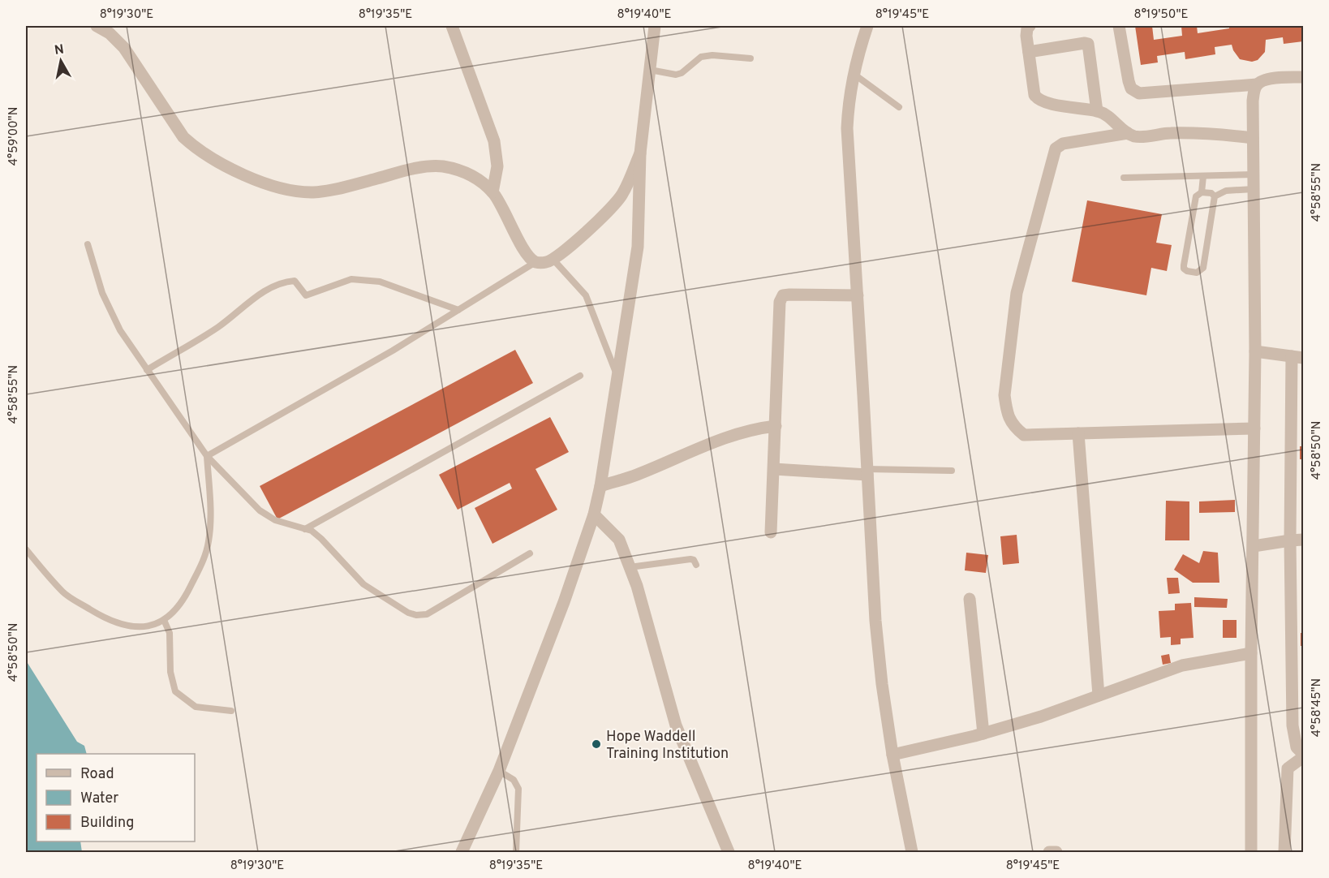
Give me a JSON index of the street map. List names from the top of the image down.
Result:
{
  "places": ["Hope Waddell Training Institution"],
  "legend": ["Road", "Water", "Building"],
  "north": "top",
  "coordinates": [
    "8°19'30\"E",
    "8°19'35\"E",
    "8°19'40\"E",
    "8°19'45\"E",
    "8°19'50\"E",
    "4°59'00\"N",
    "4°58'55\"N",
    "4°58'50\"N",
    "4°58'45\"N"
  ]
}
